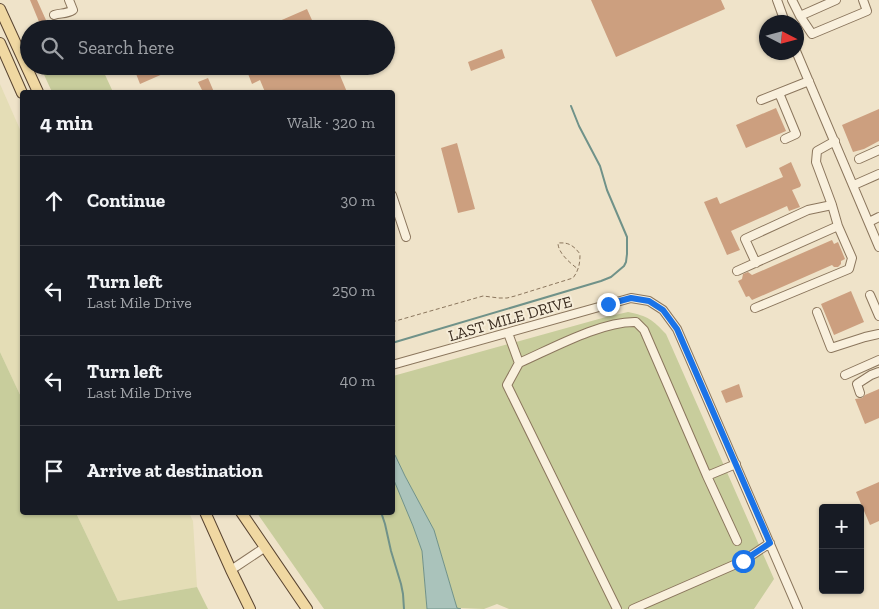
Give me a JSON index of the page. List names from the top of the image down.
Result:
{
  "streets": {
    "street": ["LAST MILE DRIVE"]
  },
  "north": "right",
  "page": {
    "search": "Search here",
    "heading": ["4 min", "Walk · 320 m"],
    "list": [
      ["Continue", "30 m"],
      ["Turn left", "Last Mile Drive", "250 m"],
      ["Turn left", "Last Mile Drive", "40 m"],
      "Arrive at destination"
    ],
    "map_buttons": ["+", "−"]
  }
}
